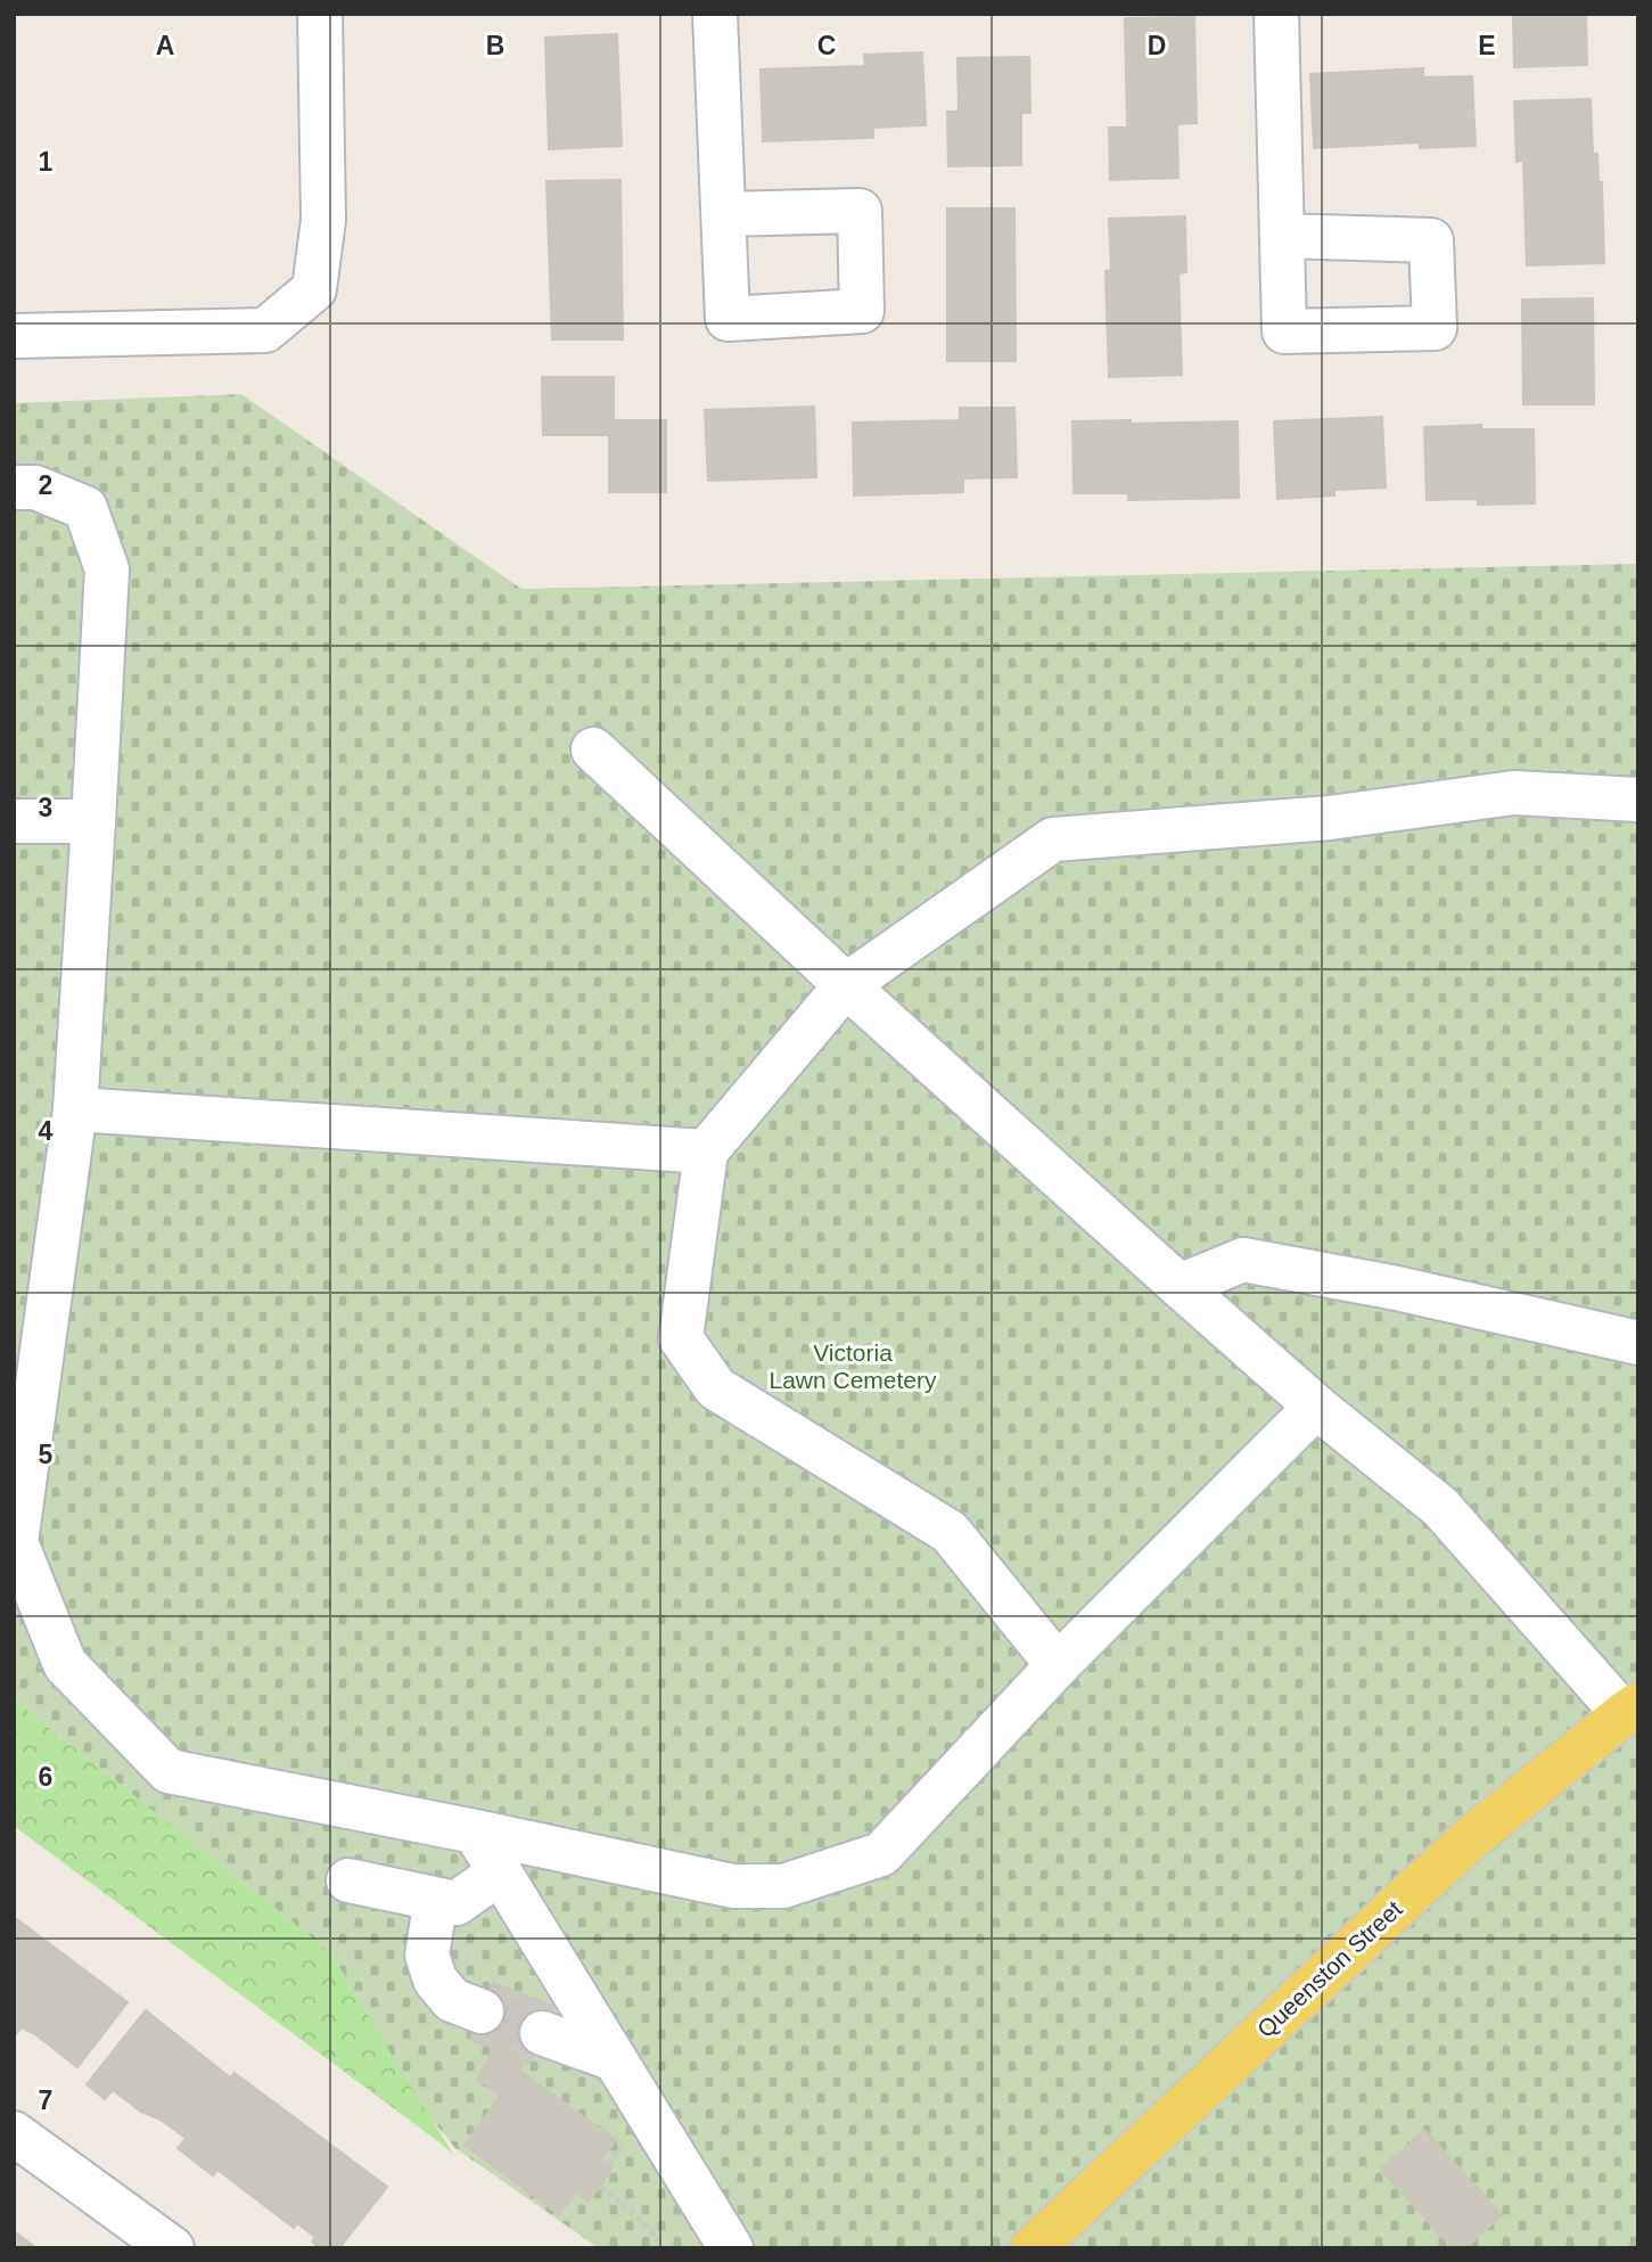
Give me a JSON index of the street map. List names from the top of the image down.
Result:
{
  "streets": {
    "main road": ["Queenston Street"]
  },
  "parks": ["Victoria Lawn Cemetery"],
  "grid": {
    "columns": [
      "A",
      "B",
      "C",
      "D",
      "E"
    ],
    "rows": [
      "1",
      "2",
      "3",
      "4",
      "5",
      "6",
      "7"
    ]
  }
}
